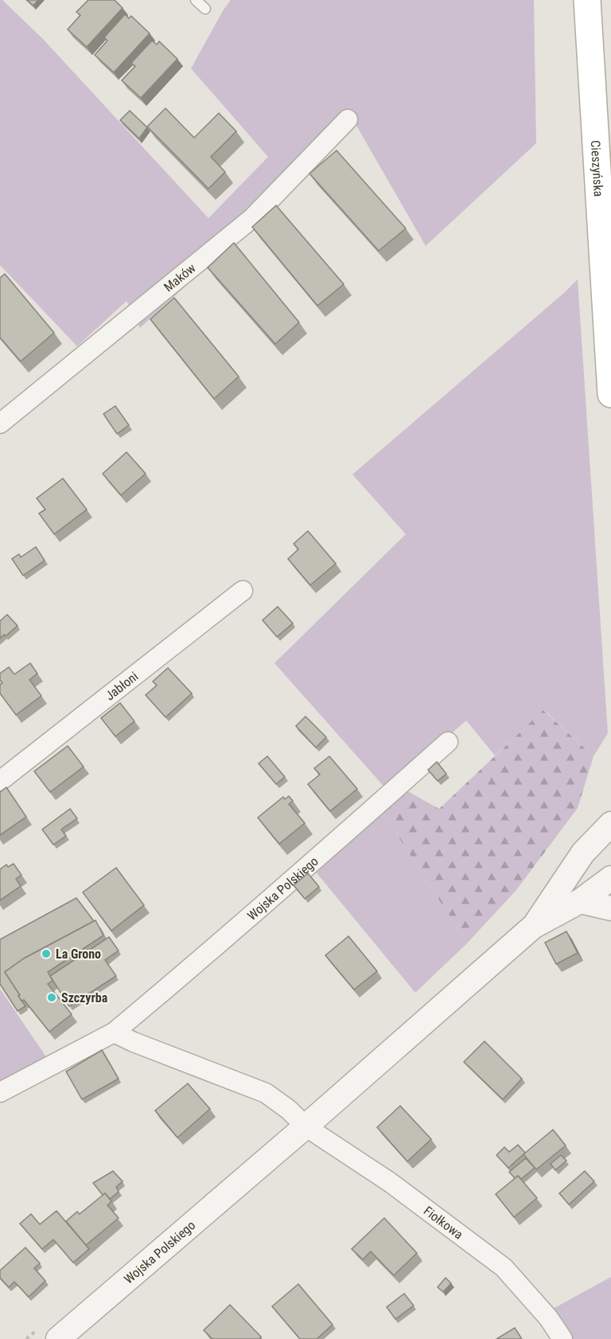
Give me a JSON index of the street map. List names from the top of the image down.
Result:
{
  "streets": {
    "main road": ["Cieszyńska"],
    "street": [
      "Maków",
      "Jabłoni",
      "Wojska Polskiego",
      "Fiołkowa"
    ]
  },
  "crossings": [
    ["Wojska Polskiego", "Fiołkowa"]
  ],
  "places": ["La Grono", "Szczyrba"]
}
